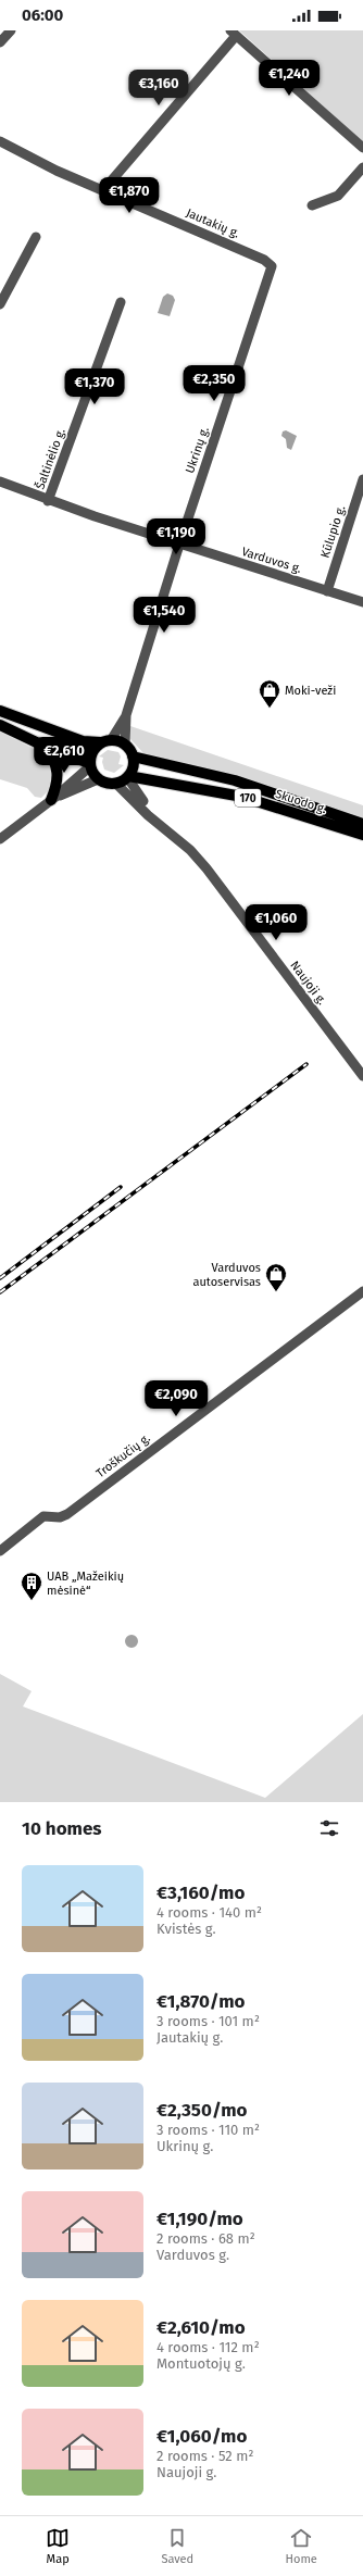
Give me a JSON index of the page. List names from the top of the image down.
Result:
{
  "streets": {
    "main road": ["170", "Skuodo g."],
    "street": [
      "Jautakių g.",
      "Ukrinų g.",
      "Šaltinėlio g.",
      "Kūlupio g.",
      "Varduvos g.",
      "Naujoji g.",
      "Troškučių g."
    ]
  },
  "crossings": [
    ["Jautakių g.", "Ukrinų g."],
    ["Ukrinų g.", "Varduvos g."],
    ["Šaltinėlio g.", "Varduvos g."],
    ["Kūlupio g.", "Varduvos g."],
    ["Skuodo g.", "Naujoji g."]
  ],
  "places": {
    "shop": ["Moki-veži", "Varduvos autoservisas"],
    "building": ["UAB „Mažeikių mėsinė“"]
  },
  "page": {
    "status": "06:00",
    "price": [
      "€1,240",
      "€3,160",
      "€1,870",
      "€2,350",
      "€1,370",
      "€1,190",
      "€1,540",
      "€2,610",
      "€1,060",
      "€2,090"
    ],
    "heading": "10 homes",
    "list": [
      {
        "name": "€3,160/mo",
        "note": "4 rooms · 140 m² · Kvistės g."
      },
      {
        "name": "€1,870/mo",
        "note": "3 rooms · 101 m² · Jautakių g."
      },
      {
        "name": "€2,350/mo",
        "note": "3 rooms · 110 m² · Ukrinų g."
      },
      {
        "name": "€1,190/mo",
        "note": "2 rooms · 68 m² · Varduvos g."
      },
      {
        "name": "€2,610/mo",
        "note": "4 rooms · 112 m² · Montuotojų g."
      },
      {
        "name": "€1,060/mo",
        "note": "2 rooms · 52 m² · Naujoji g."
      }
    ],
    "tabs": ["Map", "Saved", "Home"]
  }
}
